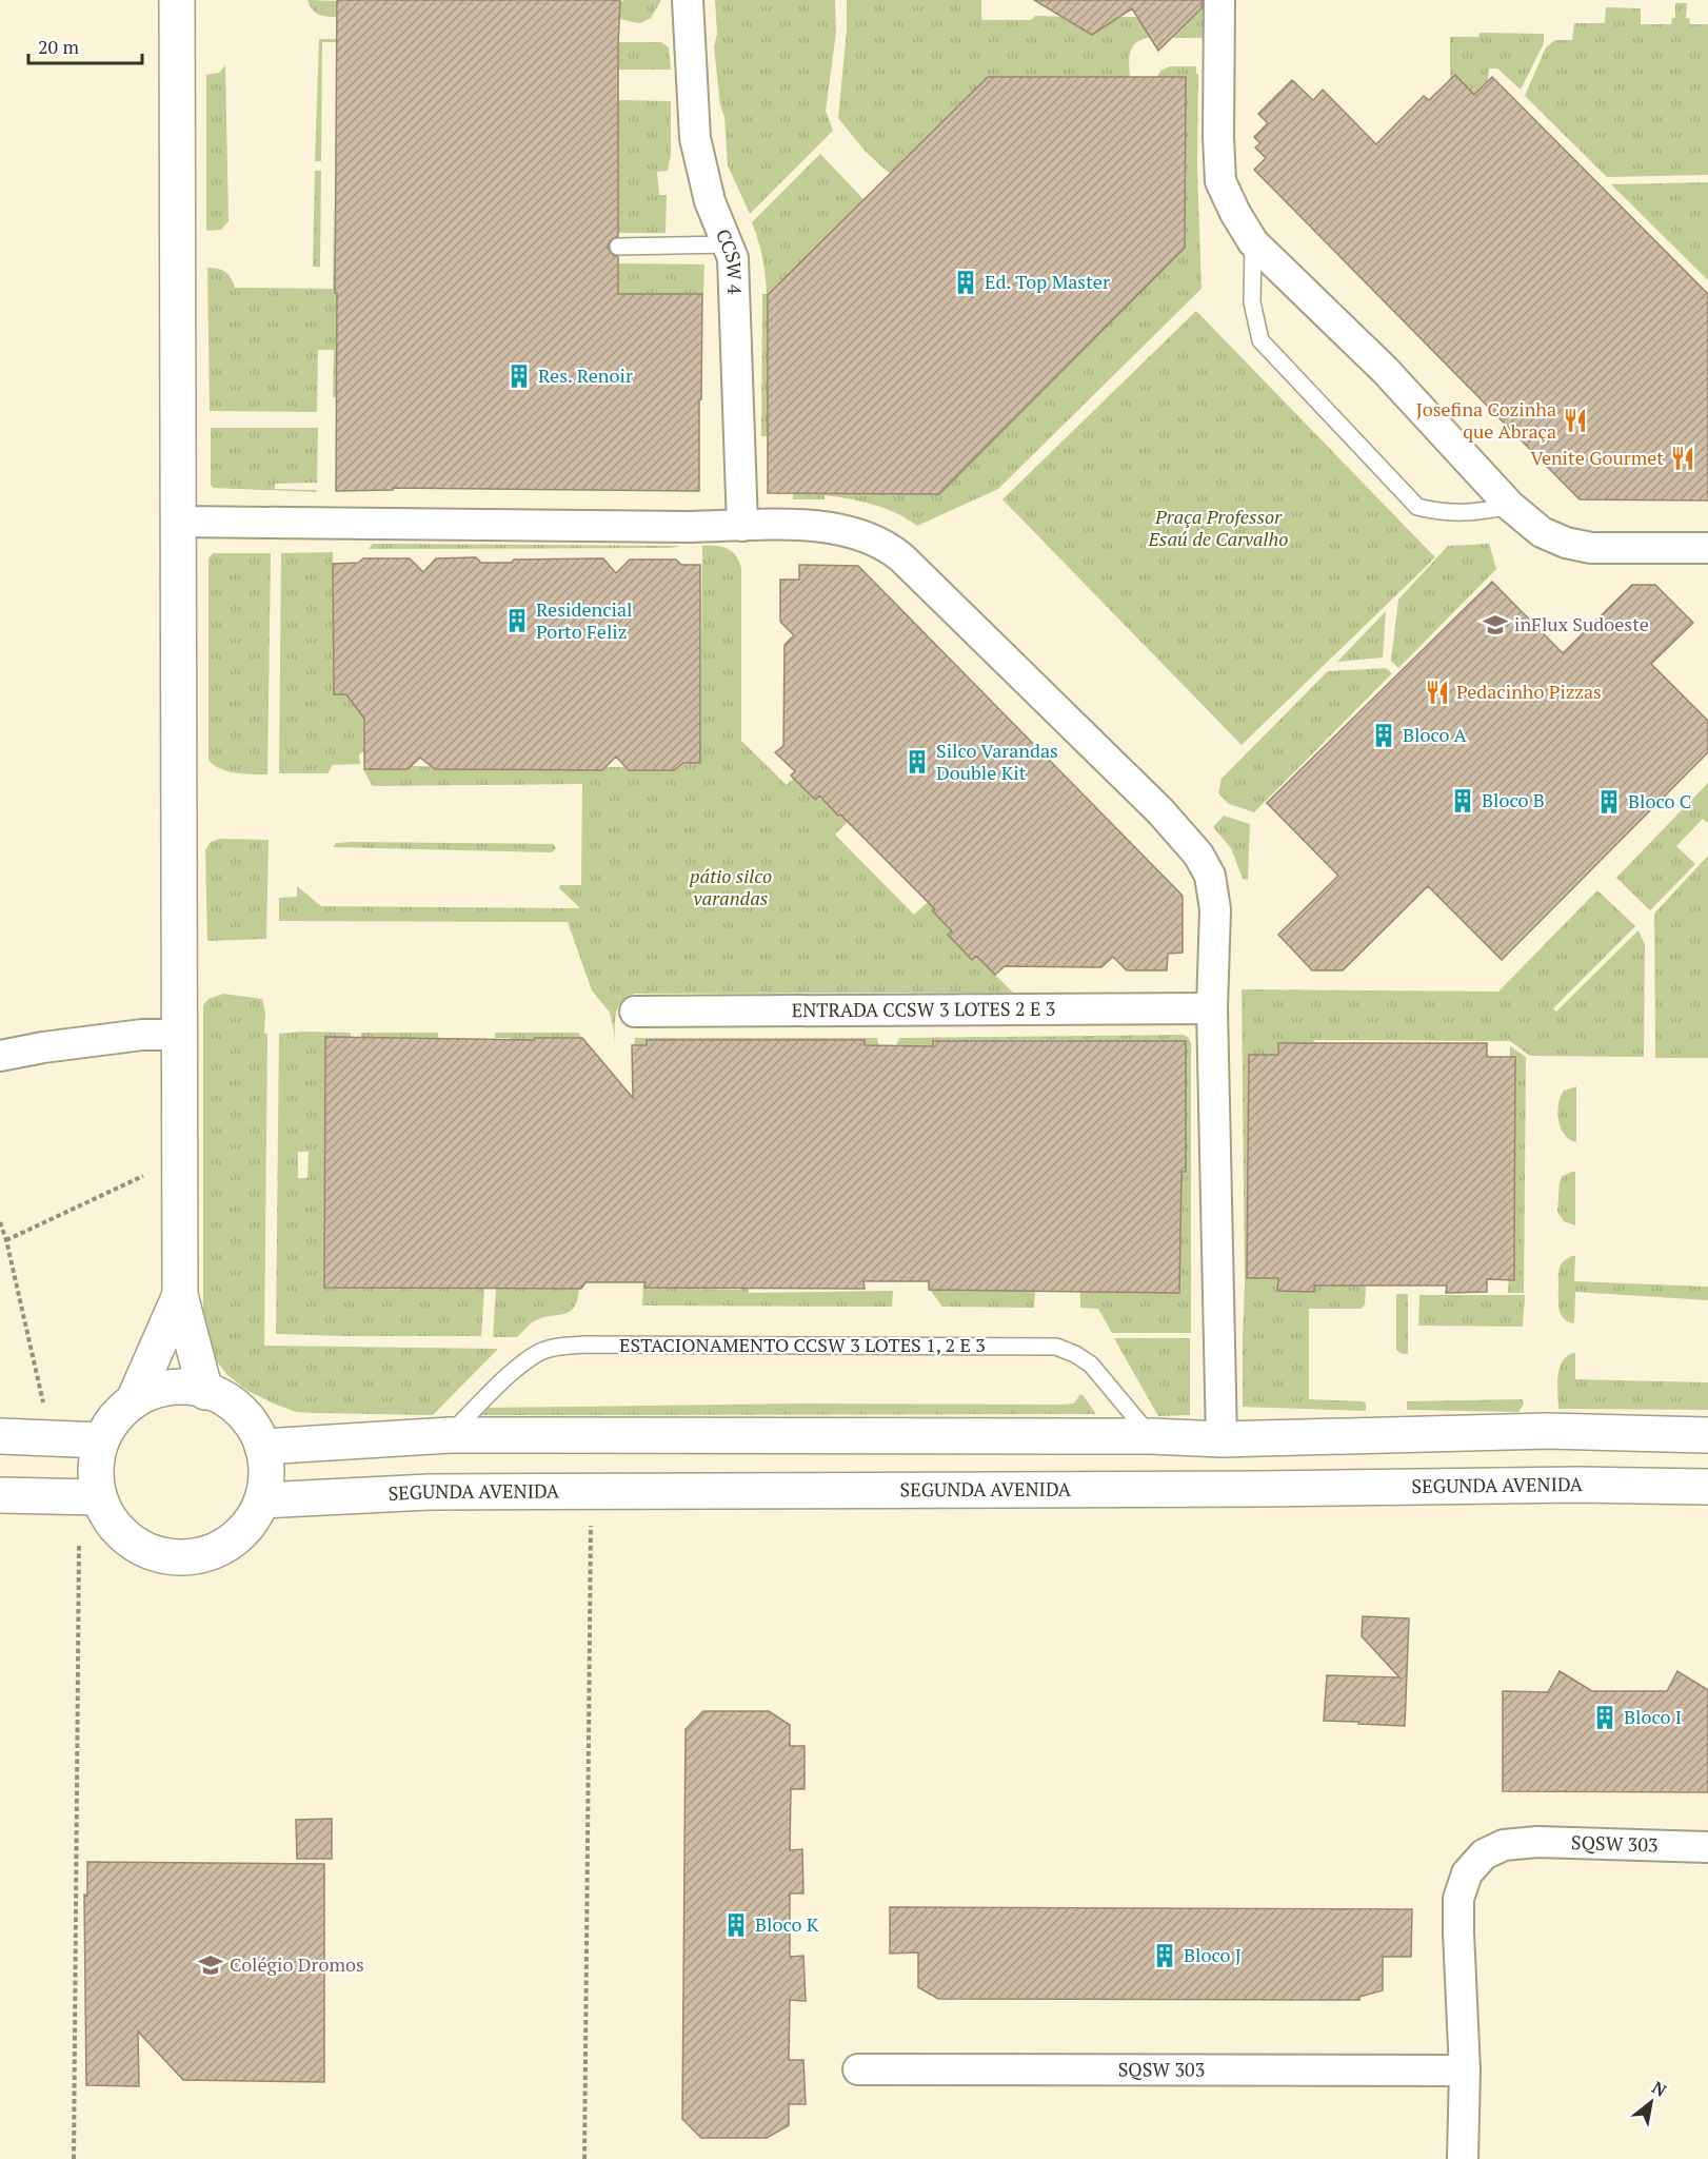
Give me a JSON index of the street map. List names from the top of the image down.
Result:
{
  "streets": {
    "street": [
      "CCSW 4",
      "ENTRADA CCSW 3 LOTES 2 E 3",
      "SEGUNDA AVENIDA",
      "SQSW 303"
    ],
    "lane": ["ESTACIONAMENTO CCSW 3 LOTES 1, 2 E 3"]
  },
  "parks": ["Praça Professor Esaú de Carvalho", "pátio silco varandas"],
  "places": {
    "building": [
      "Ed. Top Master",
      "Res. Renoir",
      "Residencial Porto Feliz",
      "Bloco A",
      "Silco Varandas Double Kit",
      "Bloco B",
      "Bloco C",
      "Bloco I",
      "Bloco K",
      "Bloco J"
    ],
    "restaurant": ["Josefina Cozinha que Abraça", "Venite Gourmet", "Pedacinho Pizzas"],
    "school or university": ["inFlux Sudoeste", "Colégio Dromos"]
  },
  "scale_bar": "20 m",
  "north": "top right"
}
